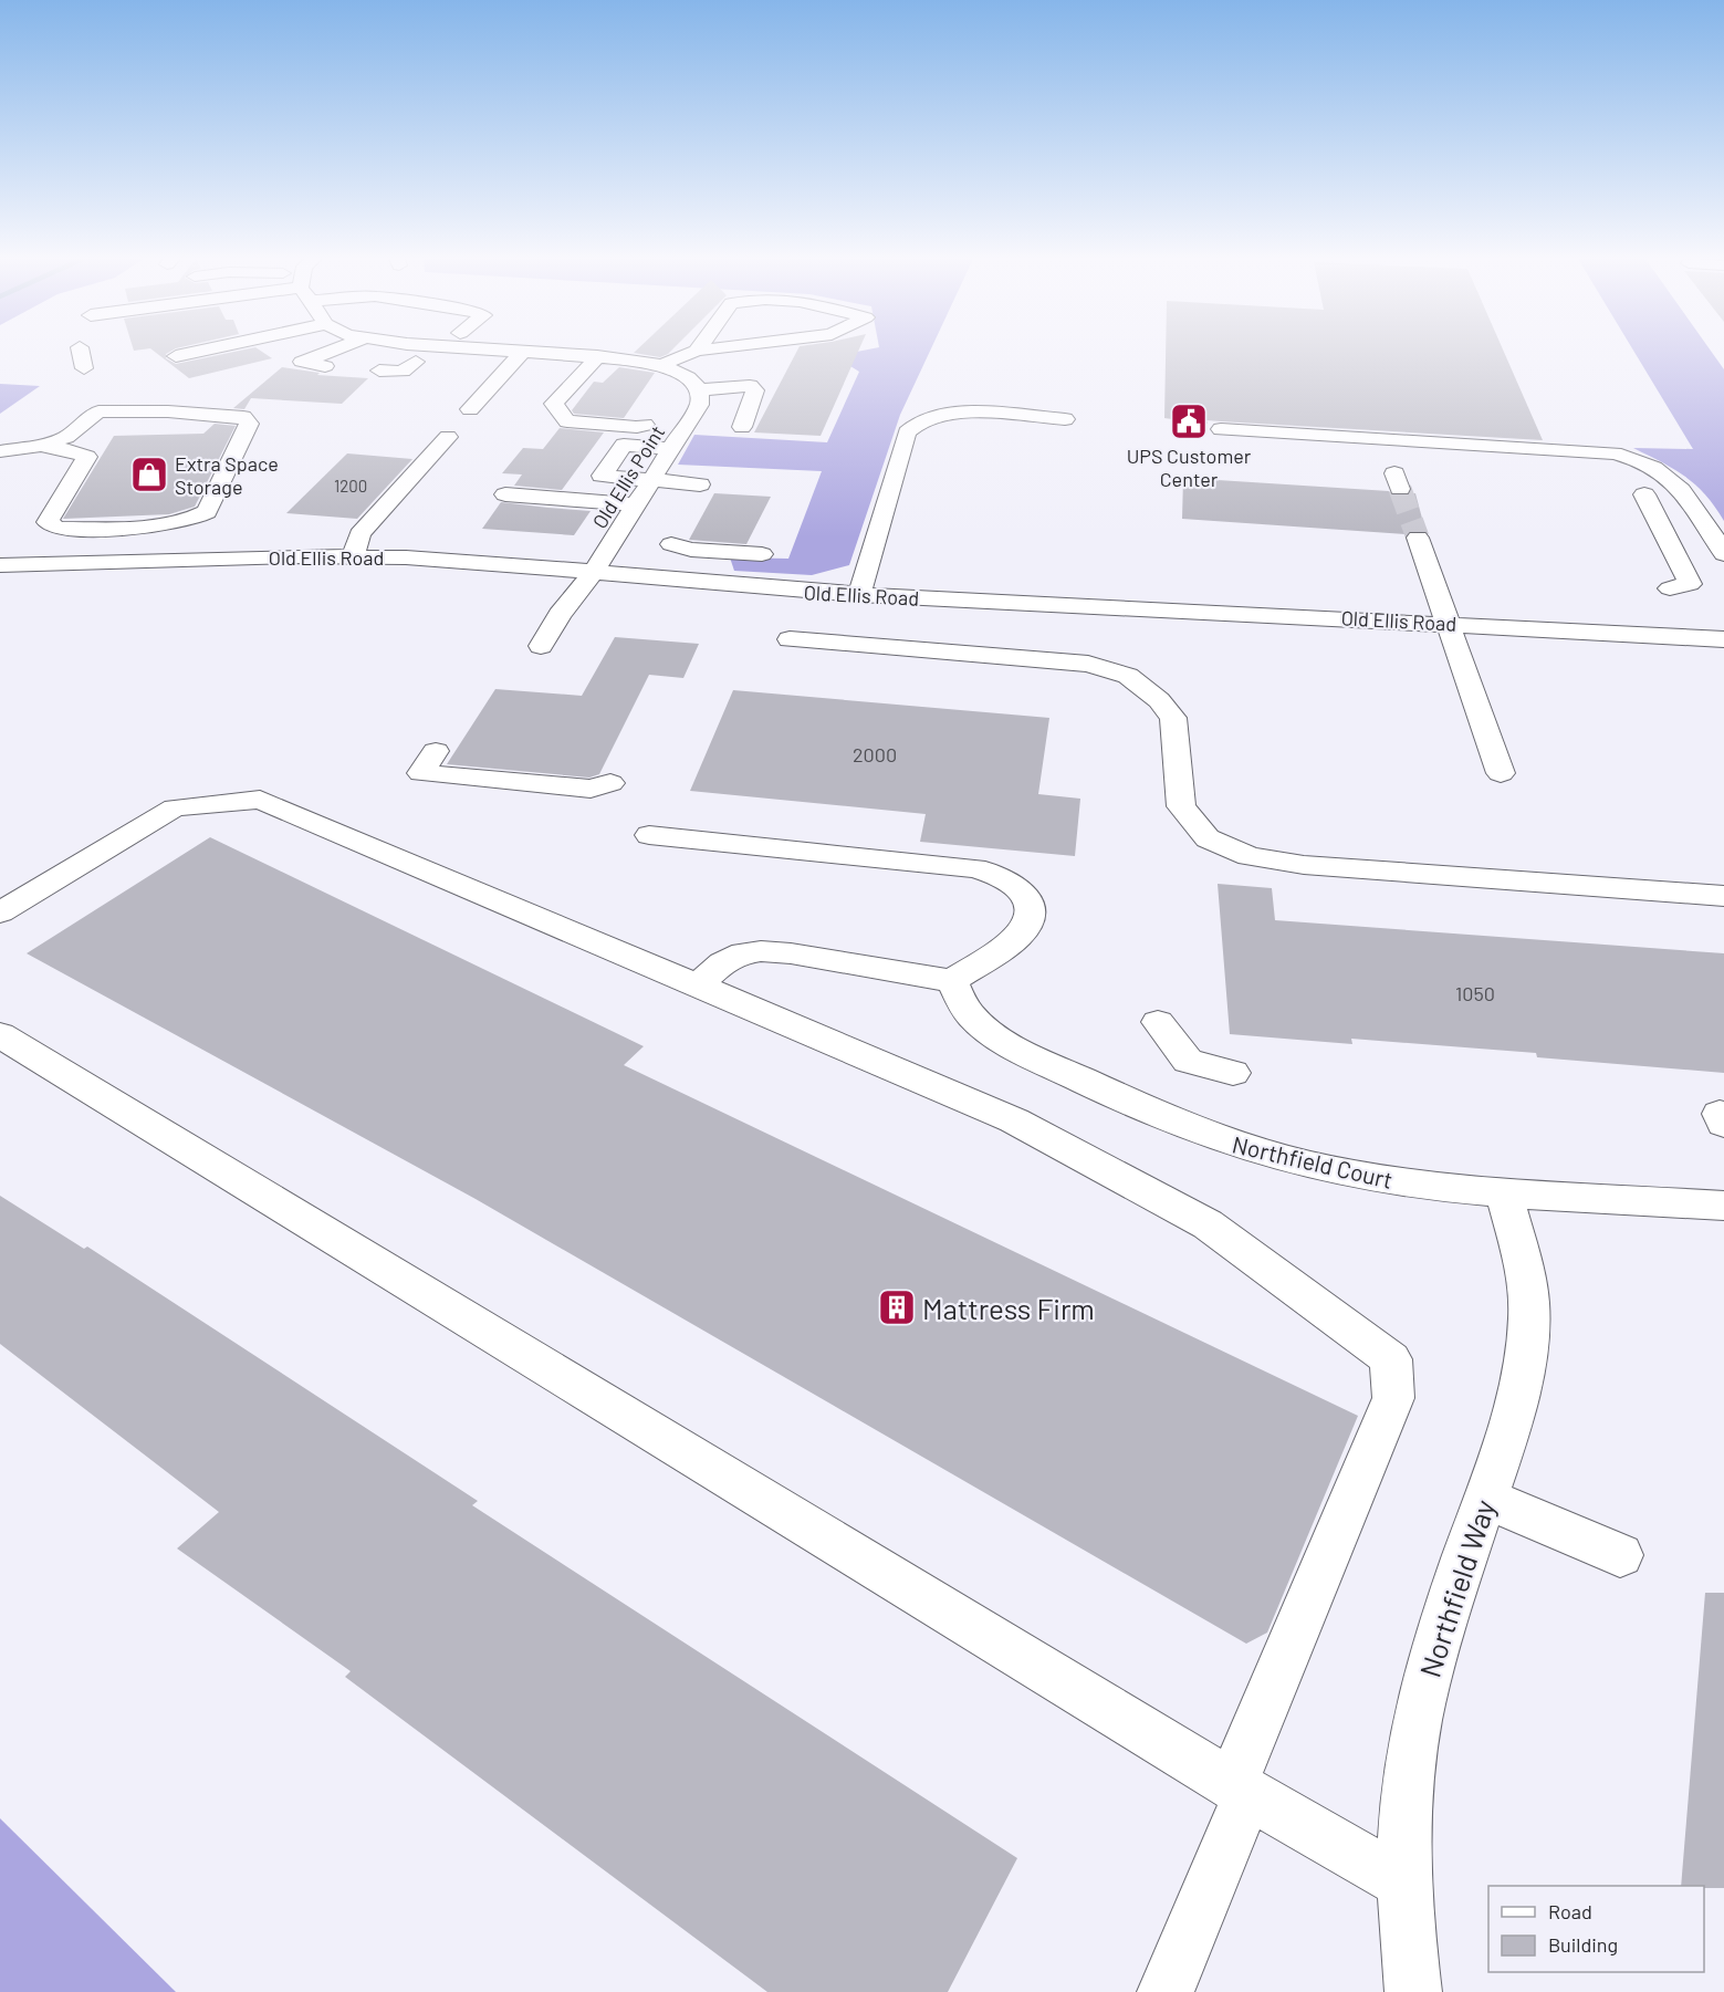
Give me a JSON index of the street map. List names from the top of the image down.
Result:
{
  "streets": {
    "street": [
      "Old Ellis Point",
      "Old Ellis Road",
      "Northfield Court",
      "Northfield Way"
    ]
  },
  "crossings": [
    ["Old Ellis Point", "Old Ellis Road"],
    ["Northfield Court", "Northfield Way"]
  ],
  "places": {
    "public building": ["UPS Customer Center"],
    "shop": ["Extra Space Storage"],
    "building": ["Mattress Firm"]
  },
  "house_numbers": ["1200", "2000", "1050"],
  "legend": ["Road", "Building"]
}
